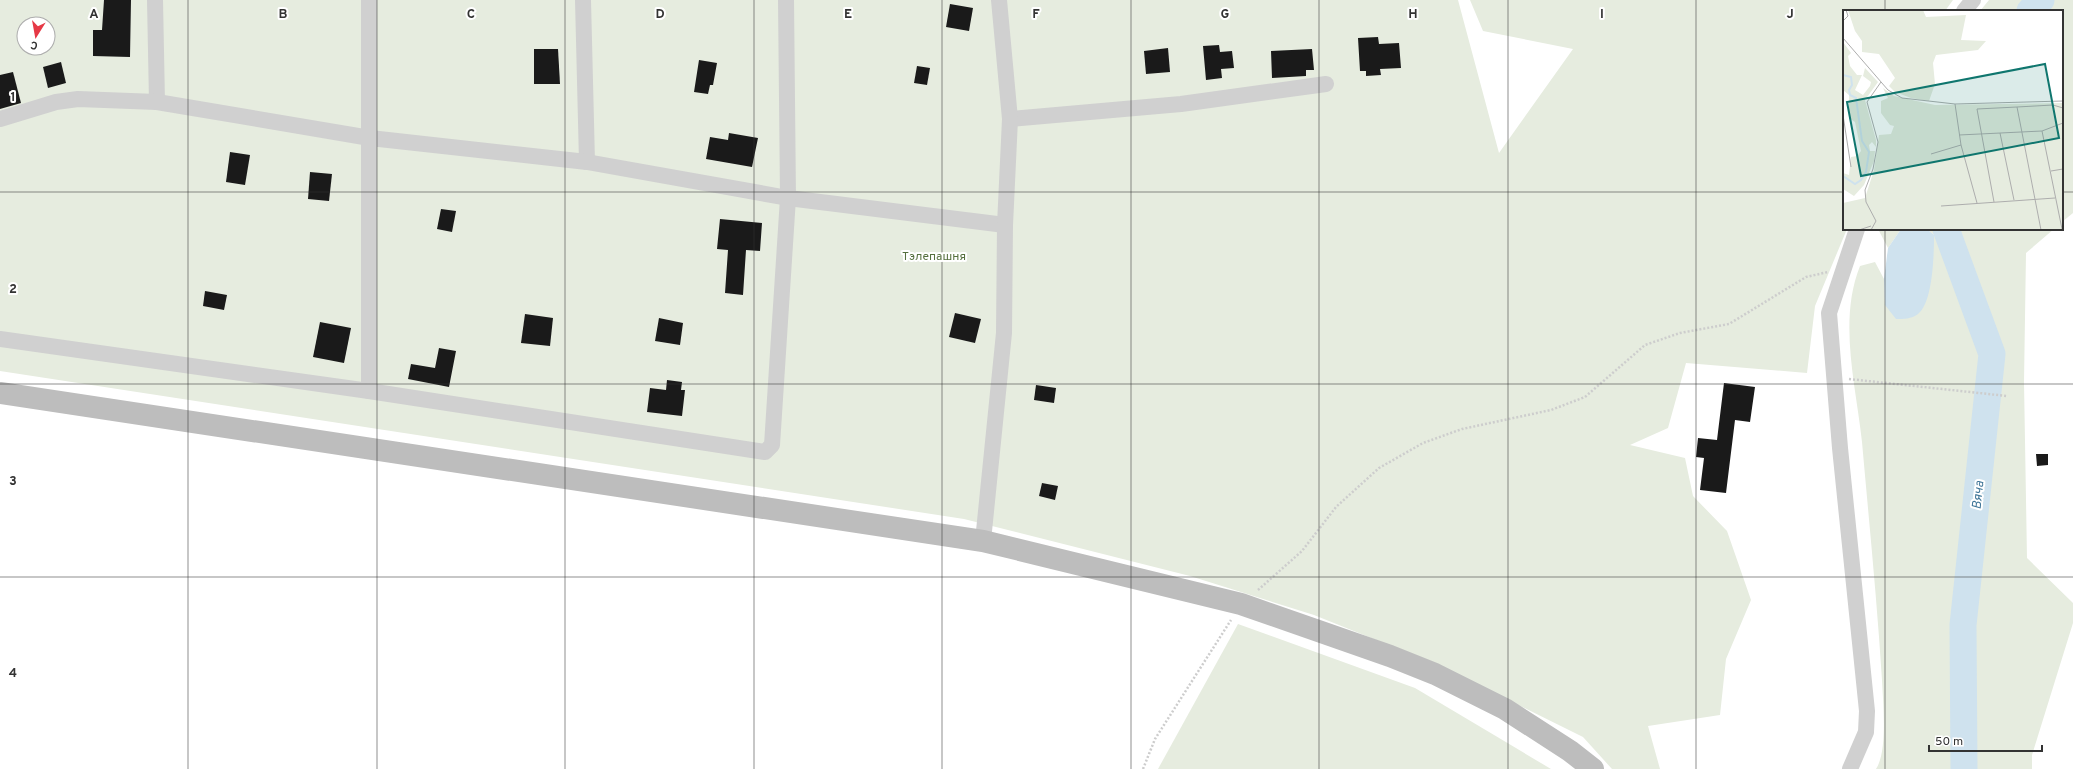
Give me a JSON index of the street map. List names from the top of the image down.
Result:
{
  "water": ["Вяча"],
  "parks": ["Тэлепашня"],
  "scale_bar": "50 m",
  "north": "bottom",
  "grid": {
    "columns": [
      "A",
      "B",
      "C",
      "D",
      "E",
      "F",
      "G",
      "H",
      "I",
      "J"
    ],
    "rows": [
      "1",
      "2",
      "3",
      "4"
    ]
  }
}
